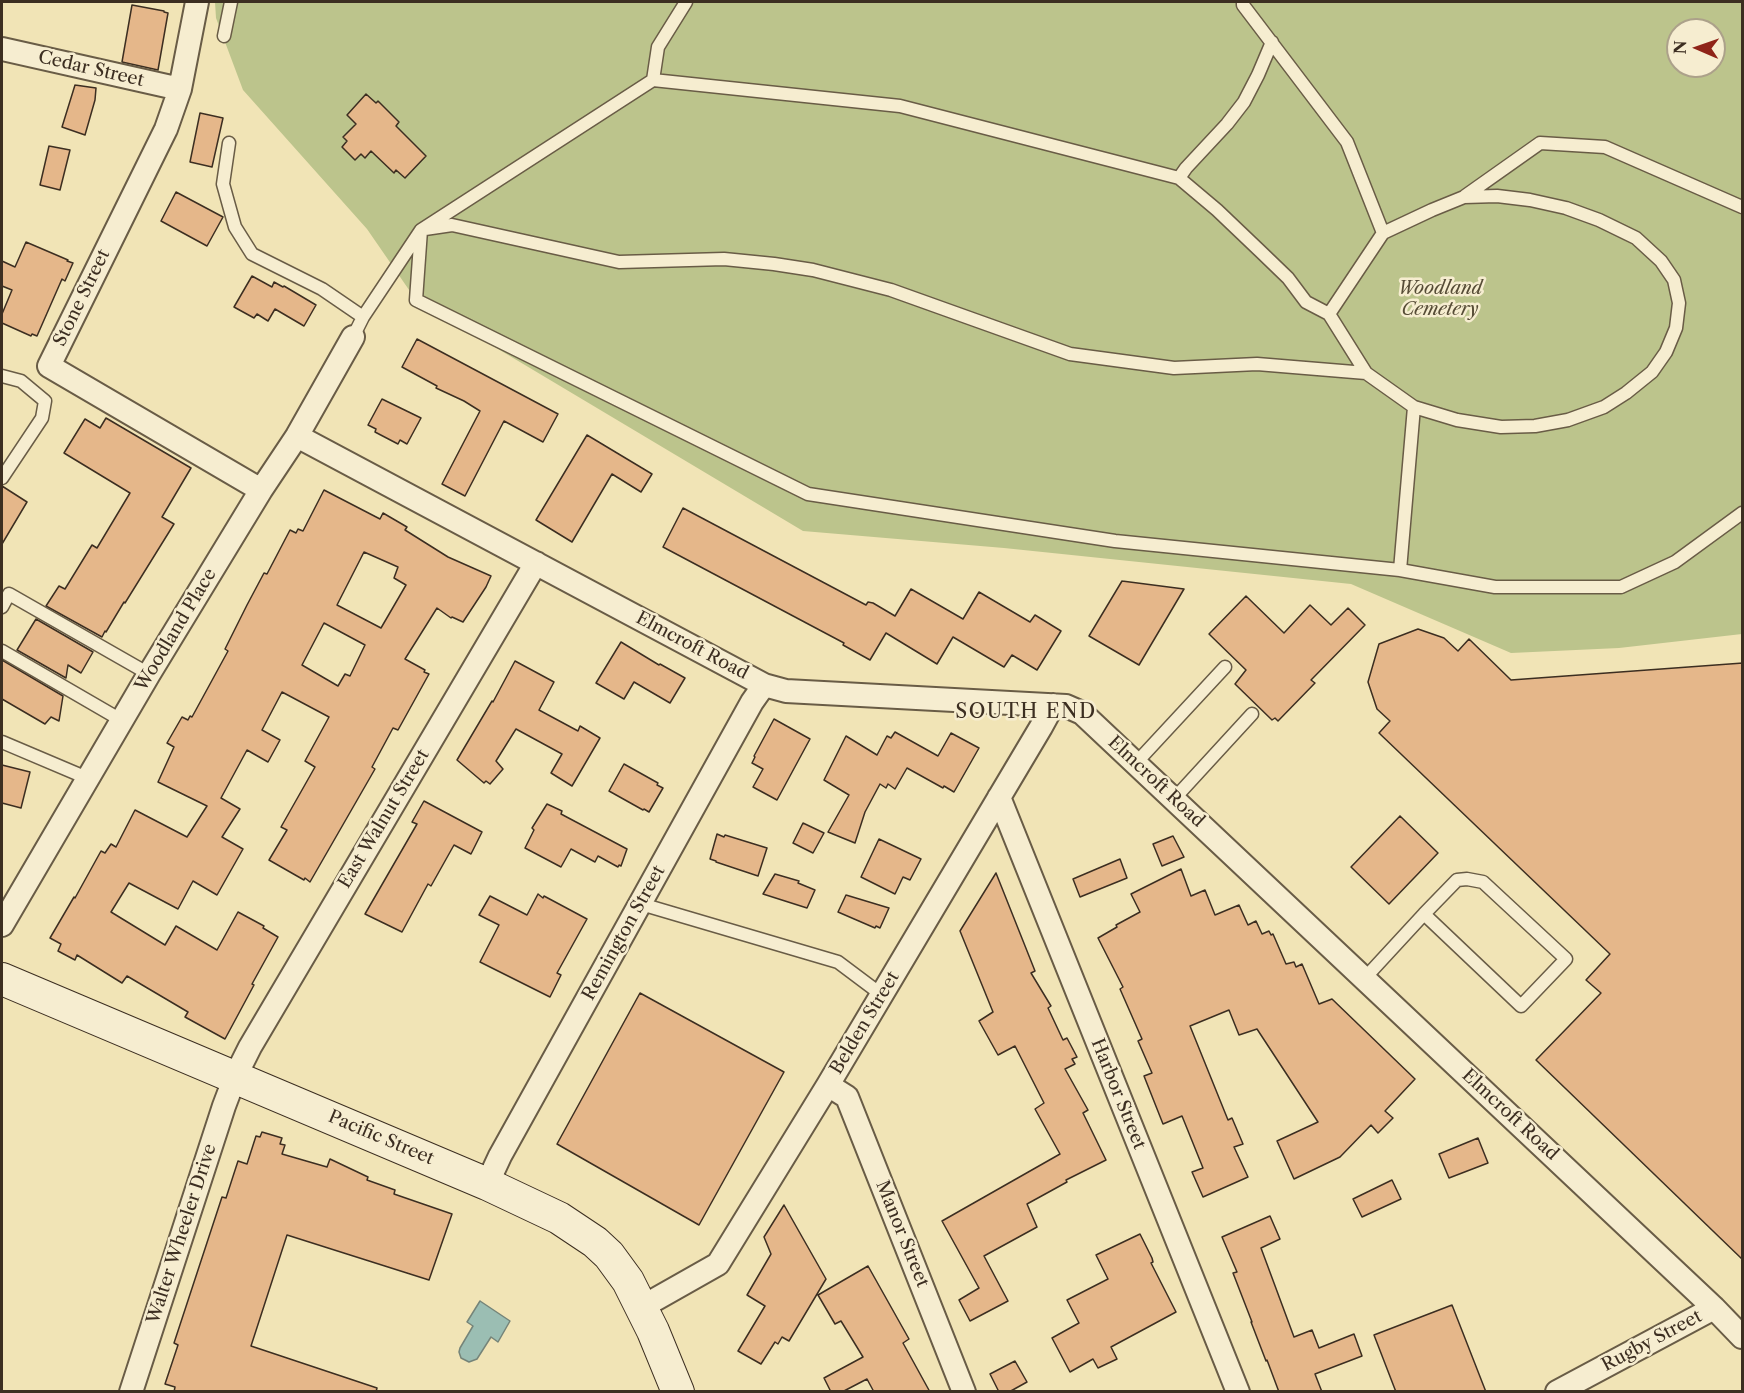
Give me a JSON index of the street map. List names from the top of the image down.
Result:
{
  "streets": {
    "street": [
      "Cedar Street",
      "Stone Street",
      "Woodland Place",
      "Elmcroft Road",
      "East Walnut Street",
      "Remington Street",
      "Belden Street",
      "Harbor Street",
      "Pacific Street",
      "Walter Wheeler Drive",
      "Manor Street",
      "Rugby Street"
    ]
  },
  "crossings": [
    ["Cedar Street", "Stone Street"],
    ["Stone Street", "Woodland Place"],
    ["Woodland Place", "Elmcroft Road"],
    ["Elmcroft Road", "East Walnut Street"],
    ["Elmcroft Road", "Remington Street"],
    ["Elmcroft Road", "Belden Street"],
    ["Elmcroft Road", "Rugby Street"],
    ["East Walnut Street", "Pacific Street"],
    ["East Walnut Street", "Walter Wheeler Drive"],
    ["Remington Street", "Pacific Street"],
    ["Belden Street", "Harbor Street"],
    ["Belden Street", "Pacific Street"],
    ["Belden Street", "Manor Street"],
    ["Pacific Street", "Walter Wheeler Drive"]
  ],
  "districts": ["SOUTH END"],
  "parks": ["Woodland Cemetery"],
  "north": "left"
}
